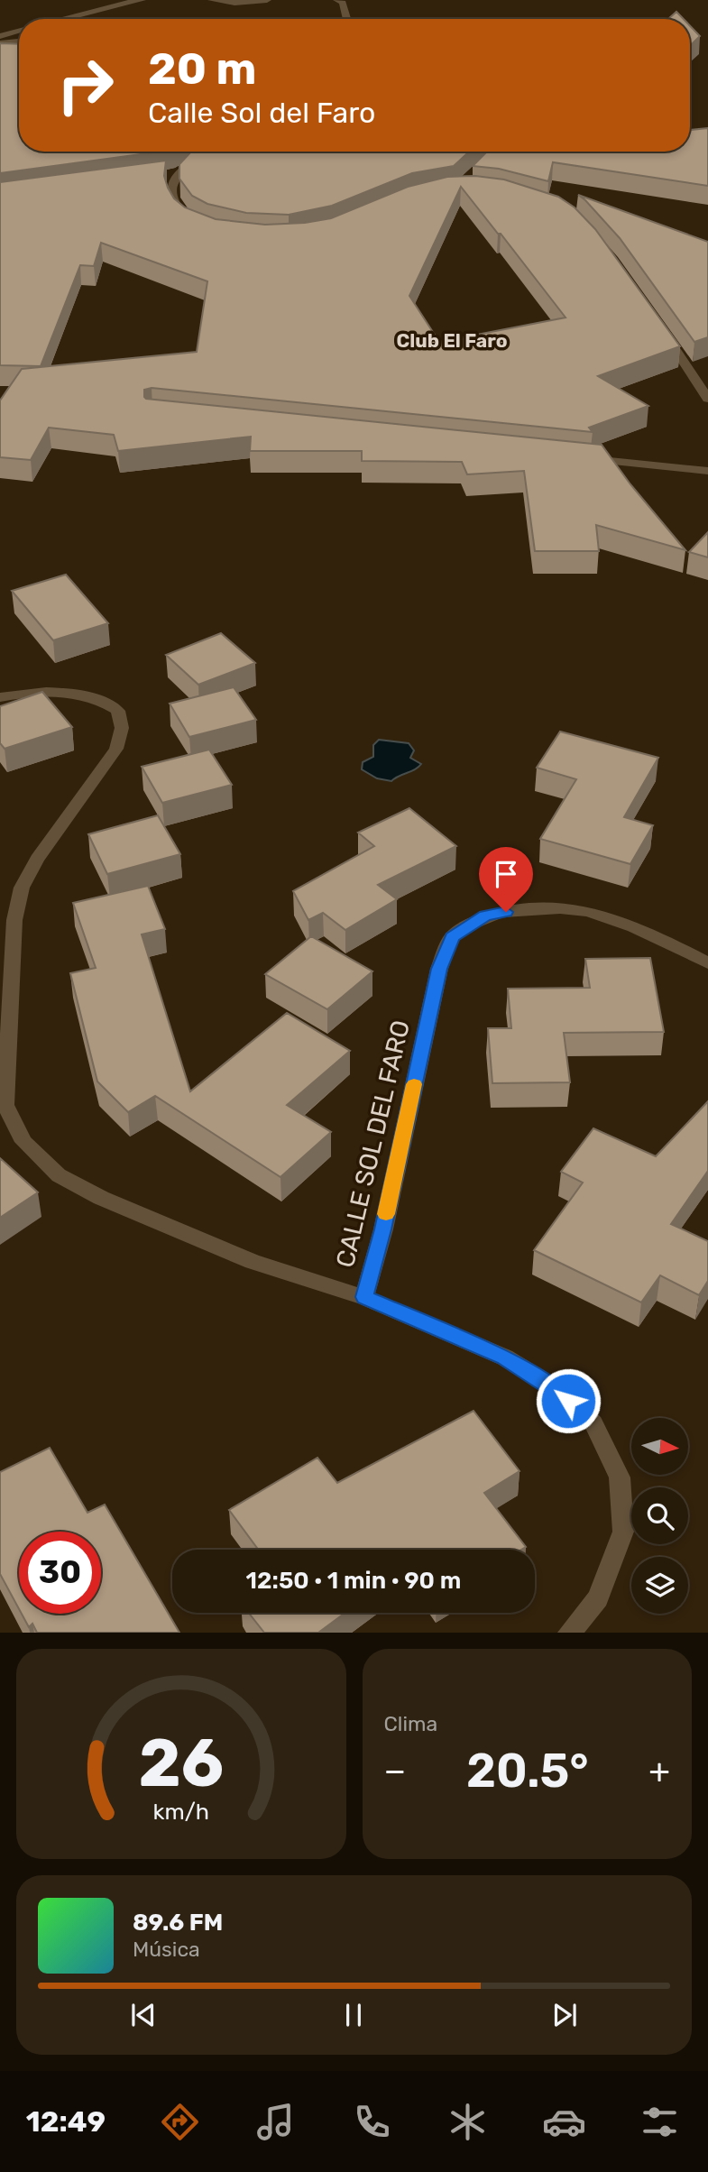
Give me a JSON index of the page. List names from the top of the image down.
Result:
{
  "streets": {
    "street": ["CALLE SOL DEL FARO"]
  },
  "districts": ["Club El Faro"],
  "north": "right",
  "page": {
    "turn": ["20 m", "Calle Sol del Faro"],
    "limit": "30",
    "trip": "12:50 · 1 min · 90 m",
    "tile": "Clima",
    "heat": ["−", "20.5°", "+"],
    "song": ["89.6 FM", "Música"],
    "tabs": "12:49",
    "gauge": ["26", "km/h"]
  }
}
